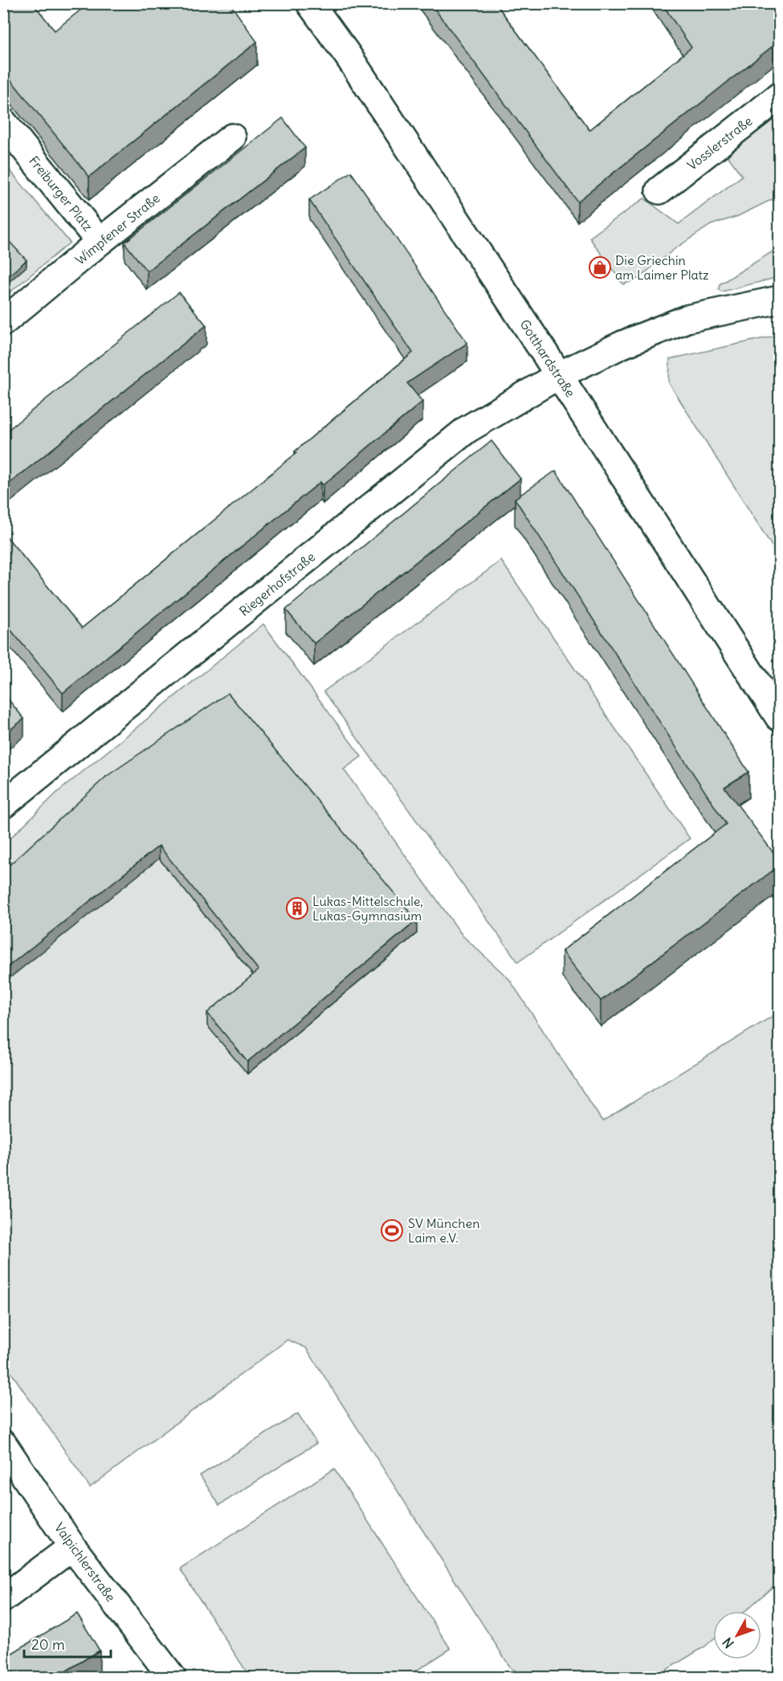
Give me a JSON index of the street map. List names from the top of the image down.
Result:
{
  "streets": {
    "street": [
      "Vosslerstraße",
      "Freiburger Platz",
      "Wimpfener Straße",
      "Gotthardstraße",
      "Riegerhofstraße",
      "Valpichlerstraße"
    ]
  },
  "crossings": [
    ["Freiburger Platz", "Wimpfener Straße"],
    ["Gotthardstraße", "Riegerhofstraße"]
  ],
  "places": {
    "shop": ["Die Griechin am Laimer Platz"],
    "building": ["Lukas-Mittelschule, Lukas-Gymnasium"],
    "sports": ["SV München Laim e.V."]
  },
  "scale_bar": "20 m",
  "north": "bottom left"
}
